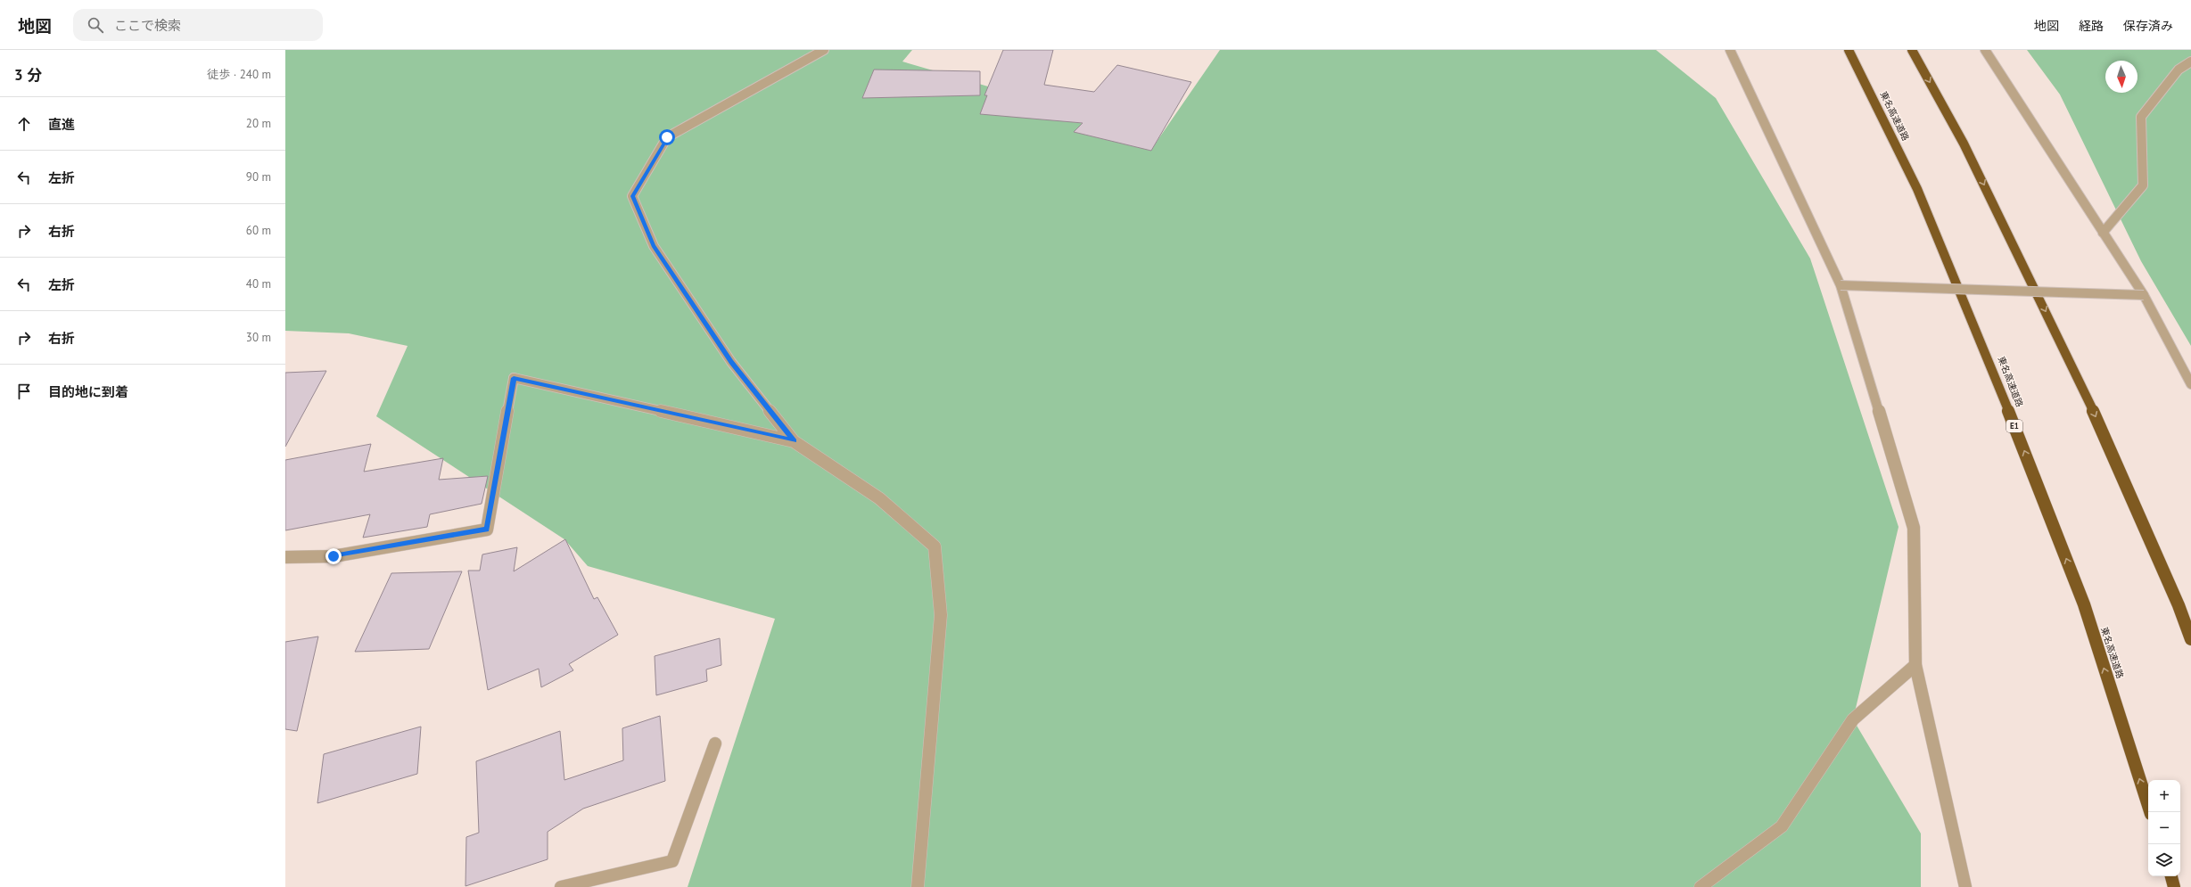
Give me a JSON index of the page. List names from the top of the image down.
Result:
{
  "streets": {
    "highway": ["東名高速道路", "E1"]
  },
  "north": "bottom",
  "page": {
    "header": "地図",
    "search": "ここで検索",
    "nav": ["地図", "経路", "保存済み"],
    "heading": ["3 分", "徒歩 · 240 m"],
    "list": [
      ["直進", "20 m"],
      ["左折", "90 m"],
      ["右折", "60 m"],
      ["左折", "40 m"],
      ["右折", "30 m"],
      "目的地に到着"
    ],
    "map_buttons": ["+", "−"]
  }
}
